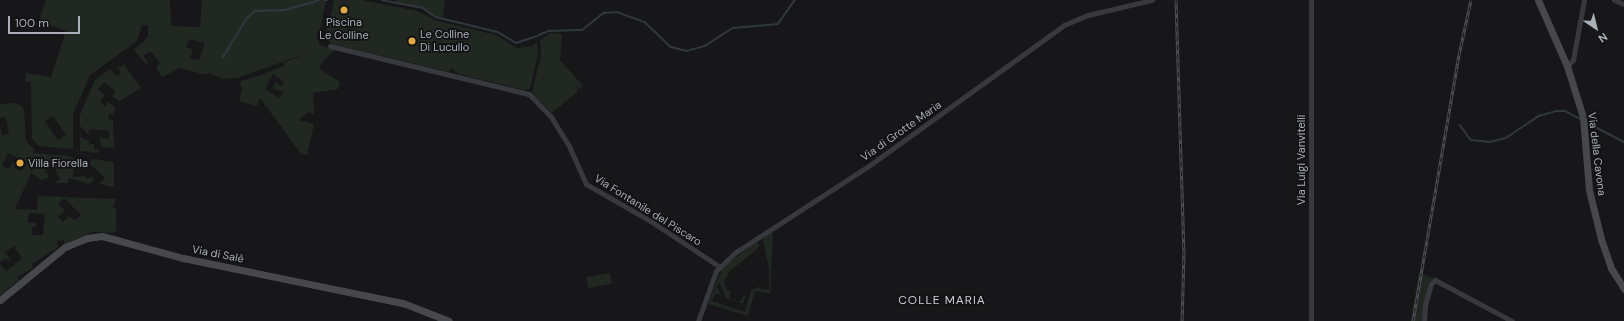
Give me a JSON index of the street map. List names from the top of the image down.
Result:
{
  "streets": {
    "main road": ["Via della Cavona", "Via di Salè"],
    "street": ["Via di Grotte Maria", "Via Luigi Vanvitelli", "Via Fontanile del Piscaro"]
  },
  "crossings": [
    ["Via di Grotte Maria", "Via Fontanile del Piscaro"]
  ],
  "districts": ["COLLE MARIA"],
  "places": ["Piscina Le Colline", "Le Colline Di Lucullo", "Villa Fiorella"],
  "scale_bar": "100 m",
  "north": "bottom right"
}
